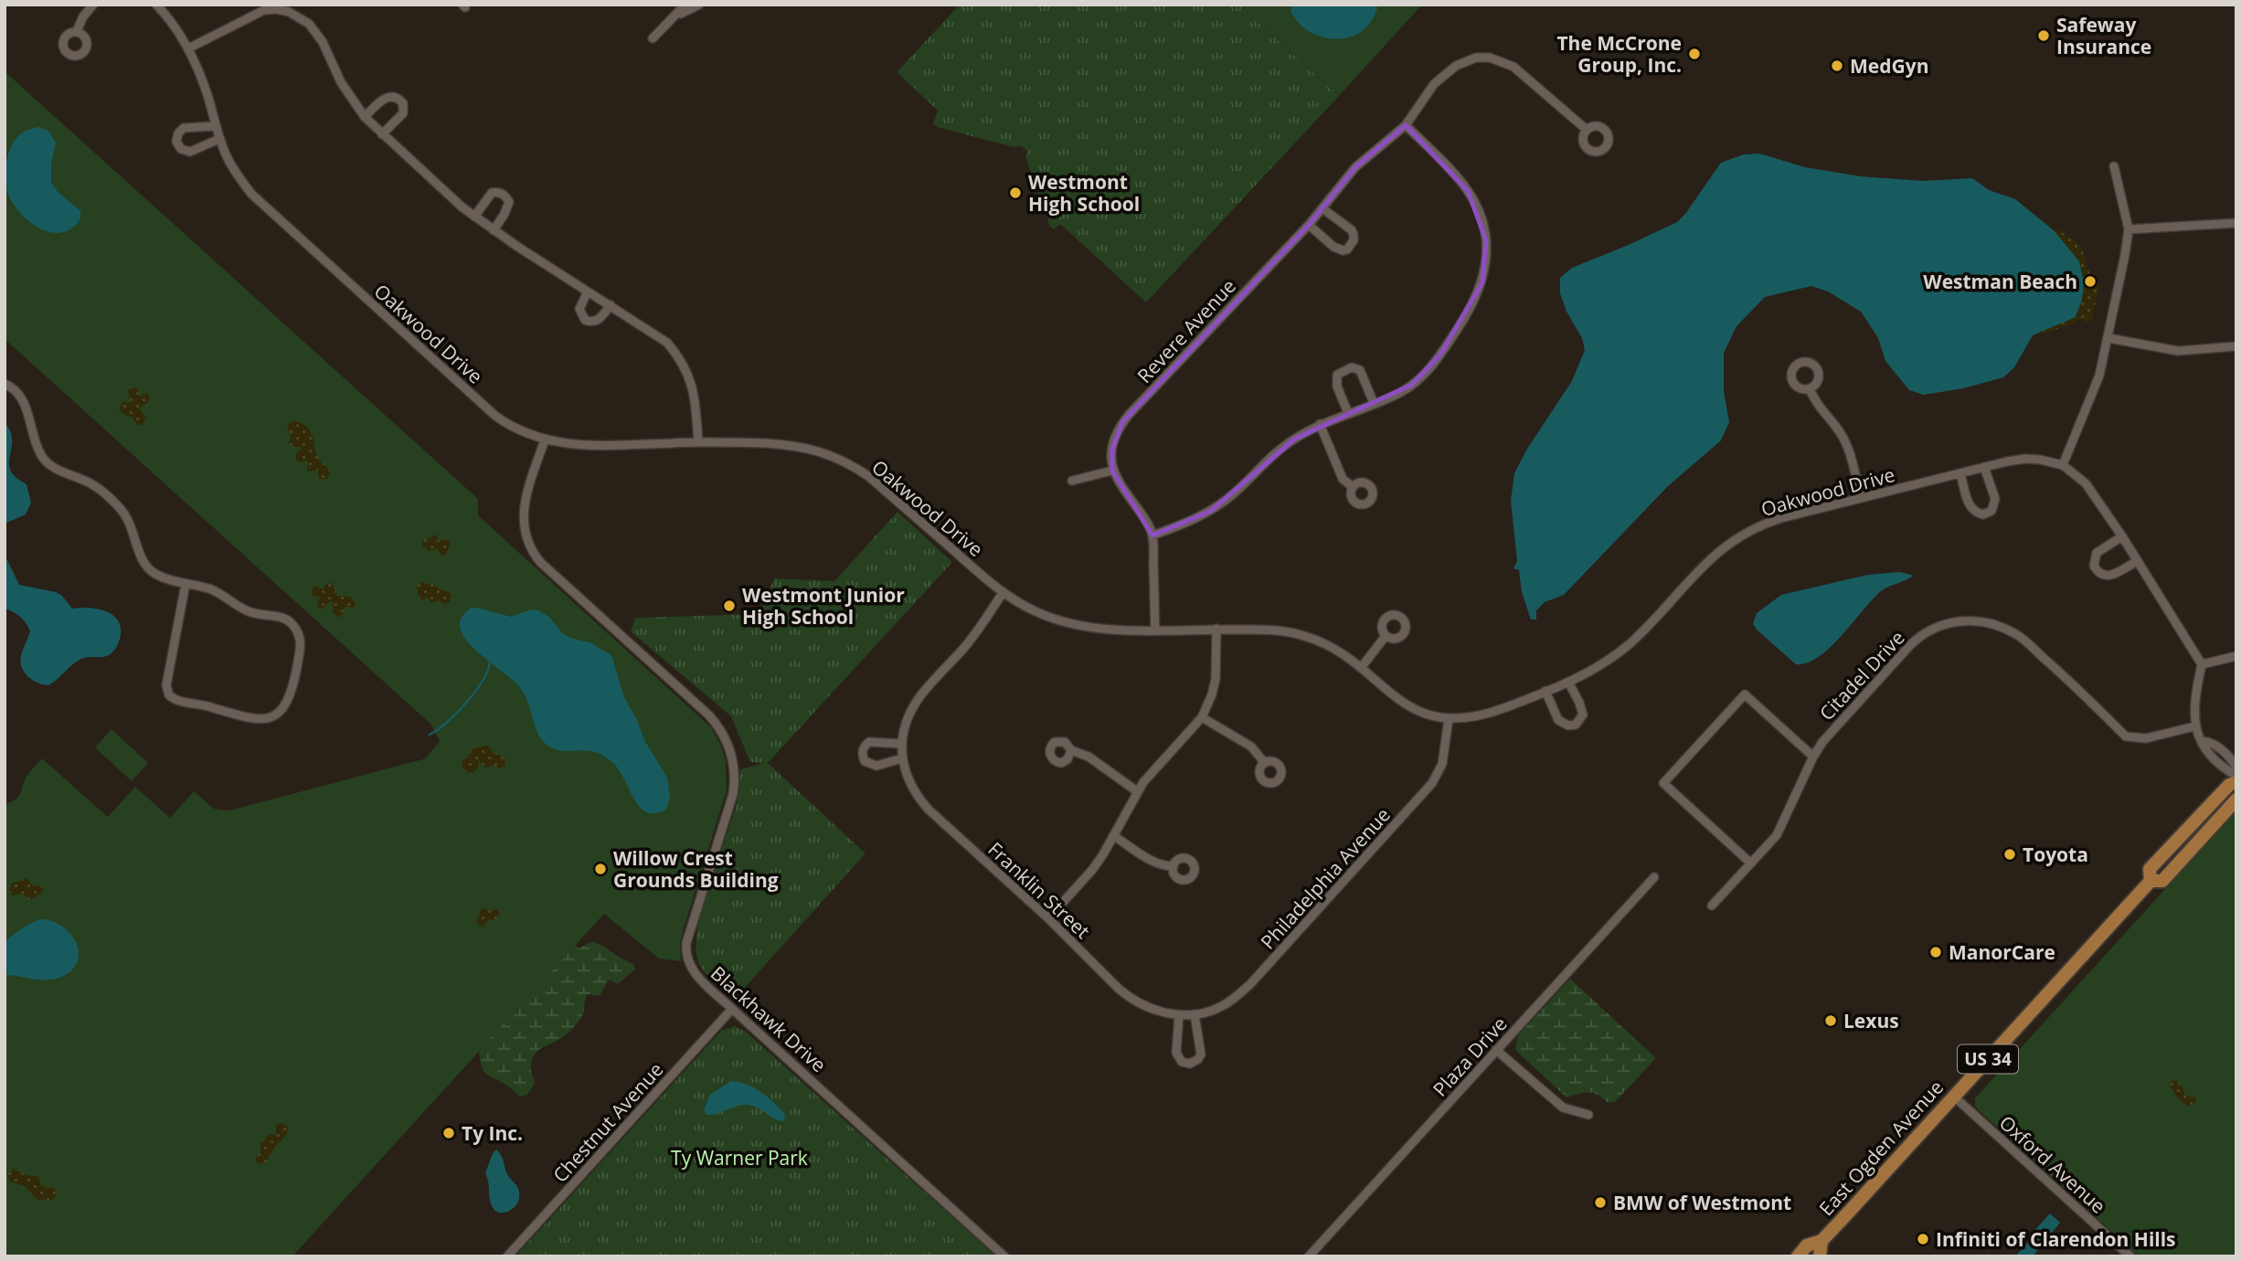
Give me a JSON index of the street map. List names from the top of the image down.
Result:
{
  "streets": {
    "main road": ["US 34", "East Ogden Avenue"],
    "street": [
      "Revere Avenue",
      "Oakwood Drive",
      "Citadel Drive",
      "Philadelphia Avenue",
      "Franklin Street",
      "Blackhawk Drive",
      "Plaza Drive",
      "Chestnut Avenue",
      "Oxford Avenue"
    ]
  },
  "crossings": [
    ["Oakwood Drive", "Philadelphia Avenue"],
    ["Oakwood Drive", "Blackhawk Drive"],
    ["Philadelphia Avenue", "Franklin Street"],
    ["Blackhawk Drive", "Chestnut Avenue"],
    ["East Ogden Avenue", "Oxford Avenue"]
  ],
  "parks": ["Ty Warner Park"],
  "places": [
    "Safeway Insurance",
    "The McCrone Group, Inc.",
    "MedGyn",
    "Westmont High School",
    "Westman Beach",
    "Westmont Junior High School",
    "Toyota",
    "Willow Crest Grounds Building",
    "ManorCare",
    "Lexus",
    "Ty Inc.",
    "BMW of Westmont",
    "Infiniti of Clarendon Hills"
  ]
}
